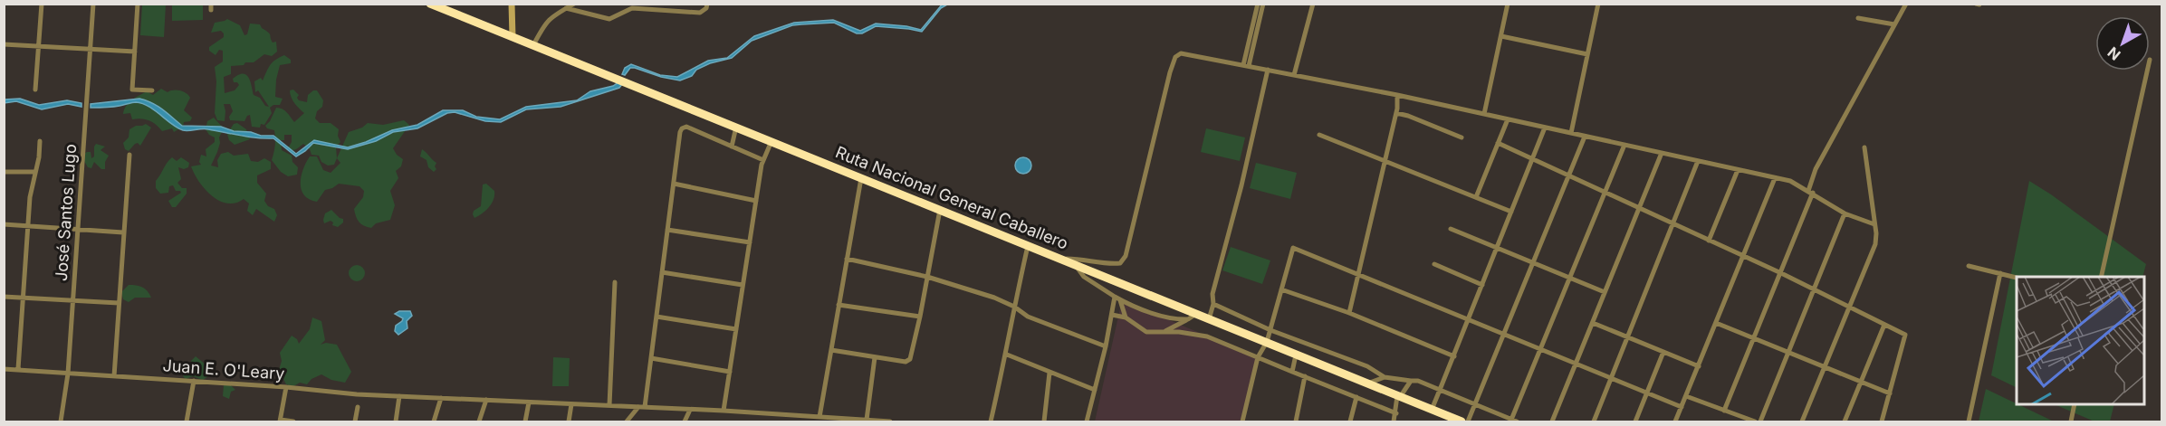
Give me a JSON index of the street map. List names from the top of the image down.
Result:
{
  "streets": {
    "highway": ["Ruta Nacional General Caballero"],
    "street": ["José Santos Lugo", "Juan E. O'Leary"]
  },
  "crossings": [
    ["José Santos Lugo", "Juan E. O'Leary"]
  ],
  "north": "bottom left"
}
